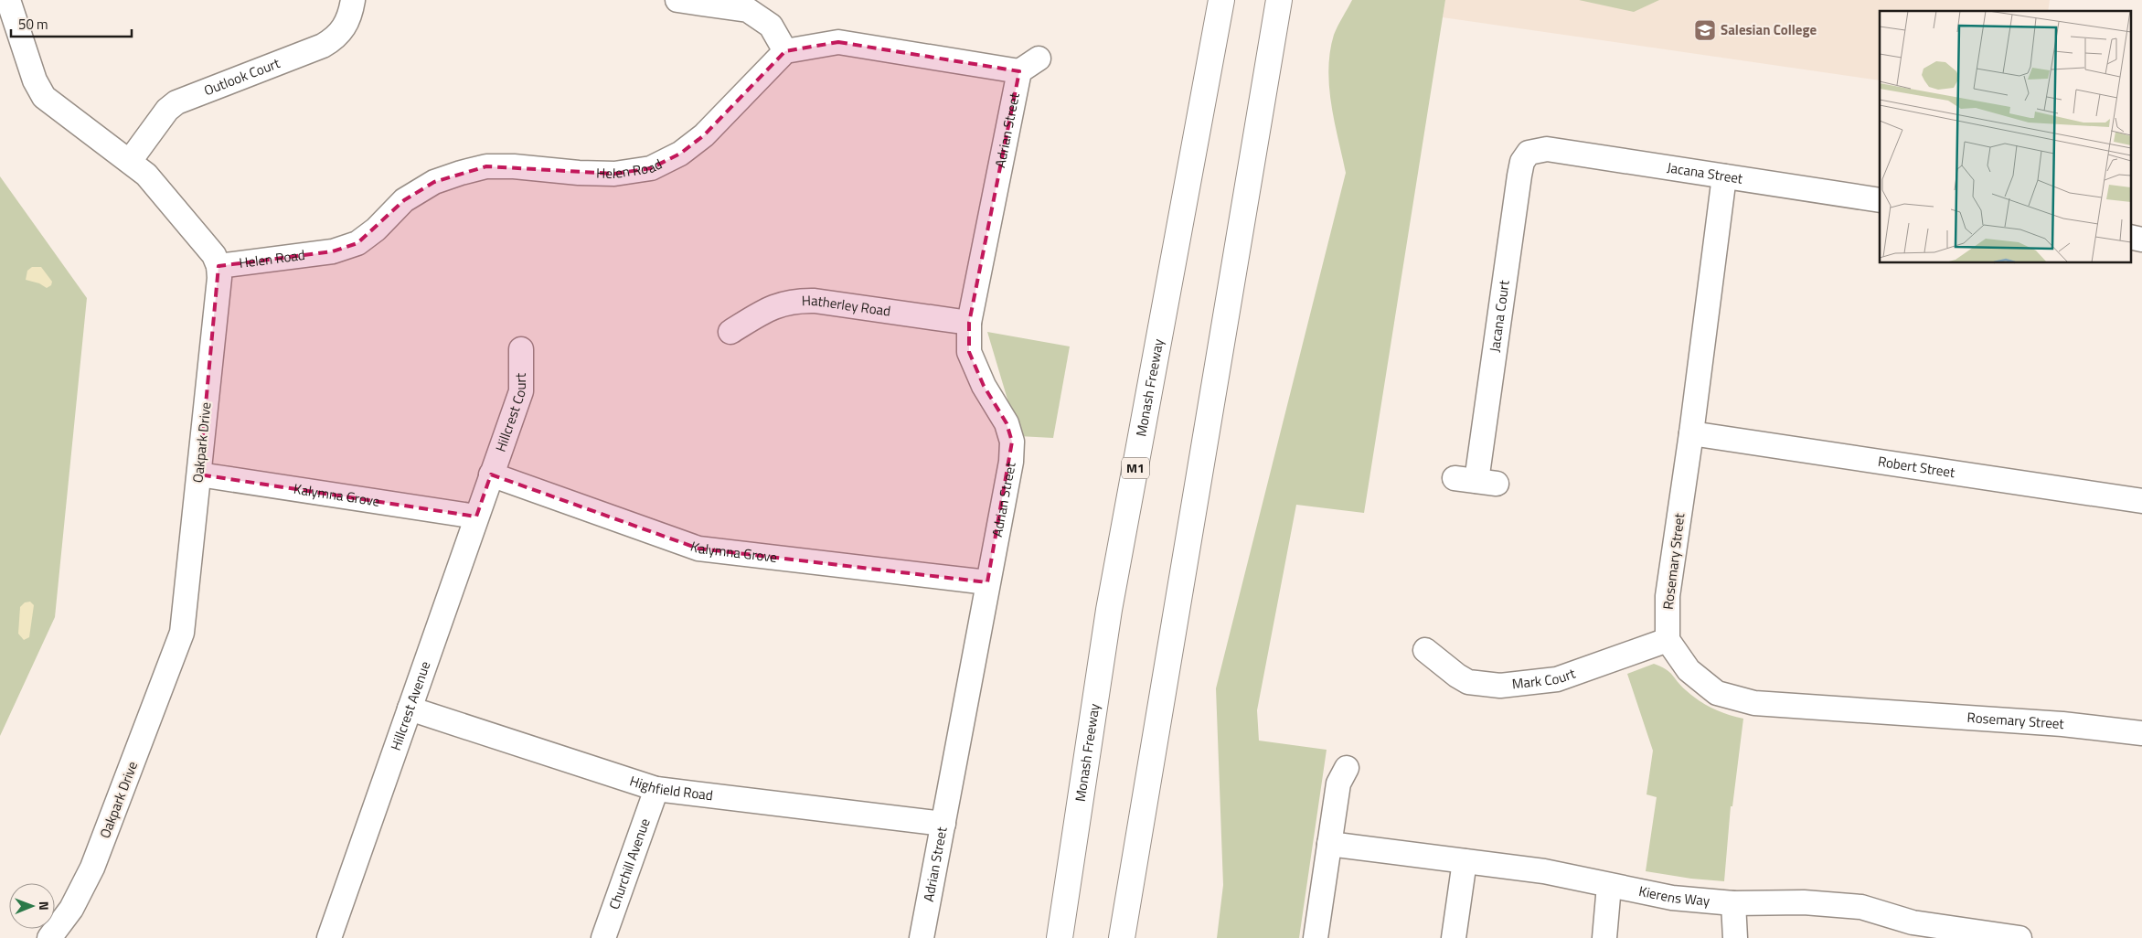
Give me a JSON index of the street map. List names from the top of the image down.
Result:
{
  "streets": {
    "highway": ["Monash Freeway", "M1"],
    "street": [
      "Outlook Court",
      "Adrian Street",
      "Helen Road",
      "Jacana Street",
      "Hatherley Road",
      "Jacana Court",
      "Hillcrest Court",
      "Oakpark Drive",
      "Robert Street",
      "Kalymna Grove",
      "Rosemary Street",
      "Mark Court",
      "Hillcrest Avenue",
      "Highfield Road",
      "Churchill Avenue",
      "Kierens Way"
    ]
  },
  "crossings": [
    ["Outlook Court", "Oakpark Drive"],
    ["Adrian Street", "Hatherley Road"],
    ["Adrian Street", "Kalymna Grove"],
    ["Adrian Street", "Highfield Road"],
    ["Helen Road", "Oakpark Drive"],
    ["Jacana Street", "Jacana Court"],
    ["Jacana Street", "Rosemary Street"],
    ["Hillcrest Court", "Kalymna Grove"],
    ["Hillcrest Court", "Hillcrest Avenue"],
    ["Oakpark Drive", "Kalymna Grove"],
    ["Robert Street", "Rosemary Street"],
    ["Kalymna Grove", "Hillcrest Avenue"],
    ["Rosemary Street", "Mark Court"],
    ["Hillcrest Avenue", "Highfield Road"],
    ["Highfield Road", "Churchill Avenue"]
  ],
  "places": {
    "school or university": ["Salesian College"]
  },
  "scale_bar": "50 m",
  "north": "right"
}
